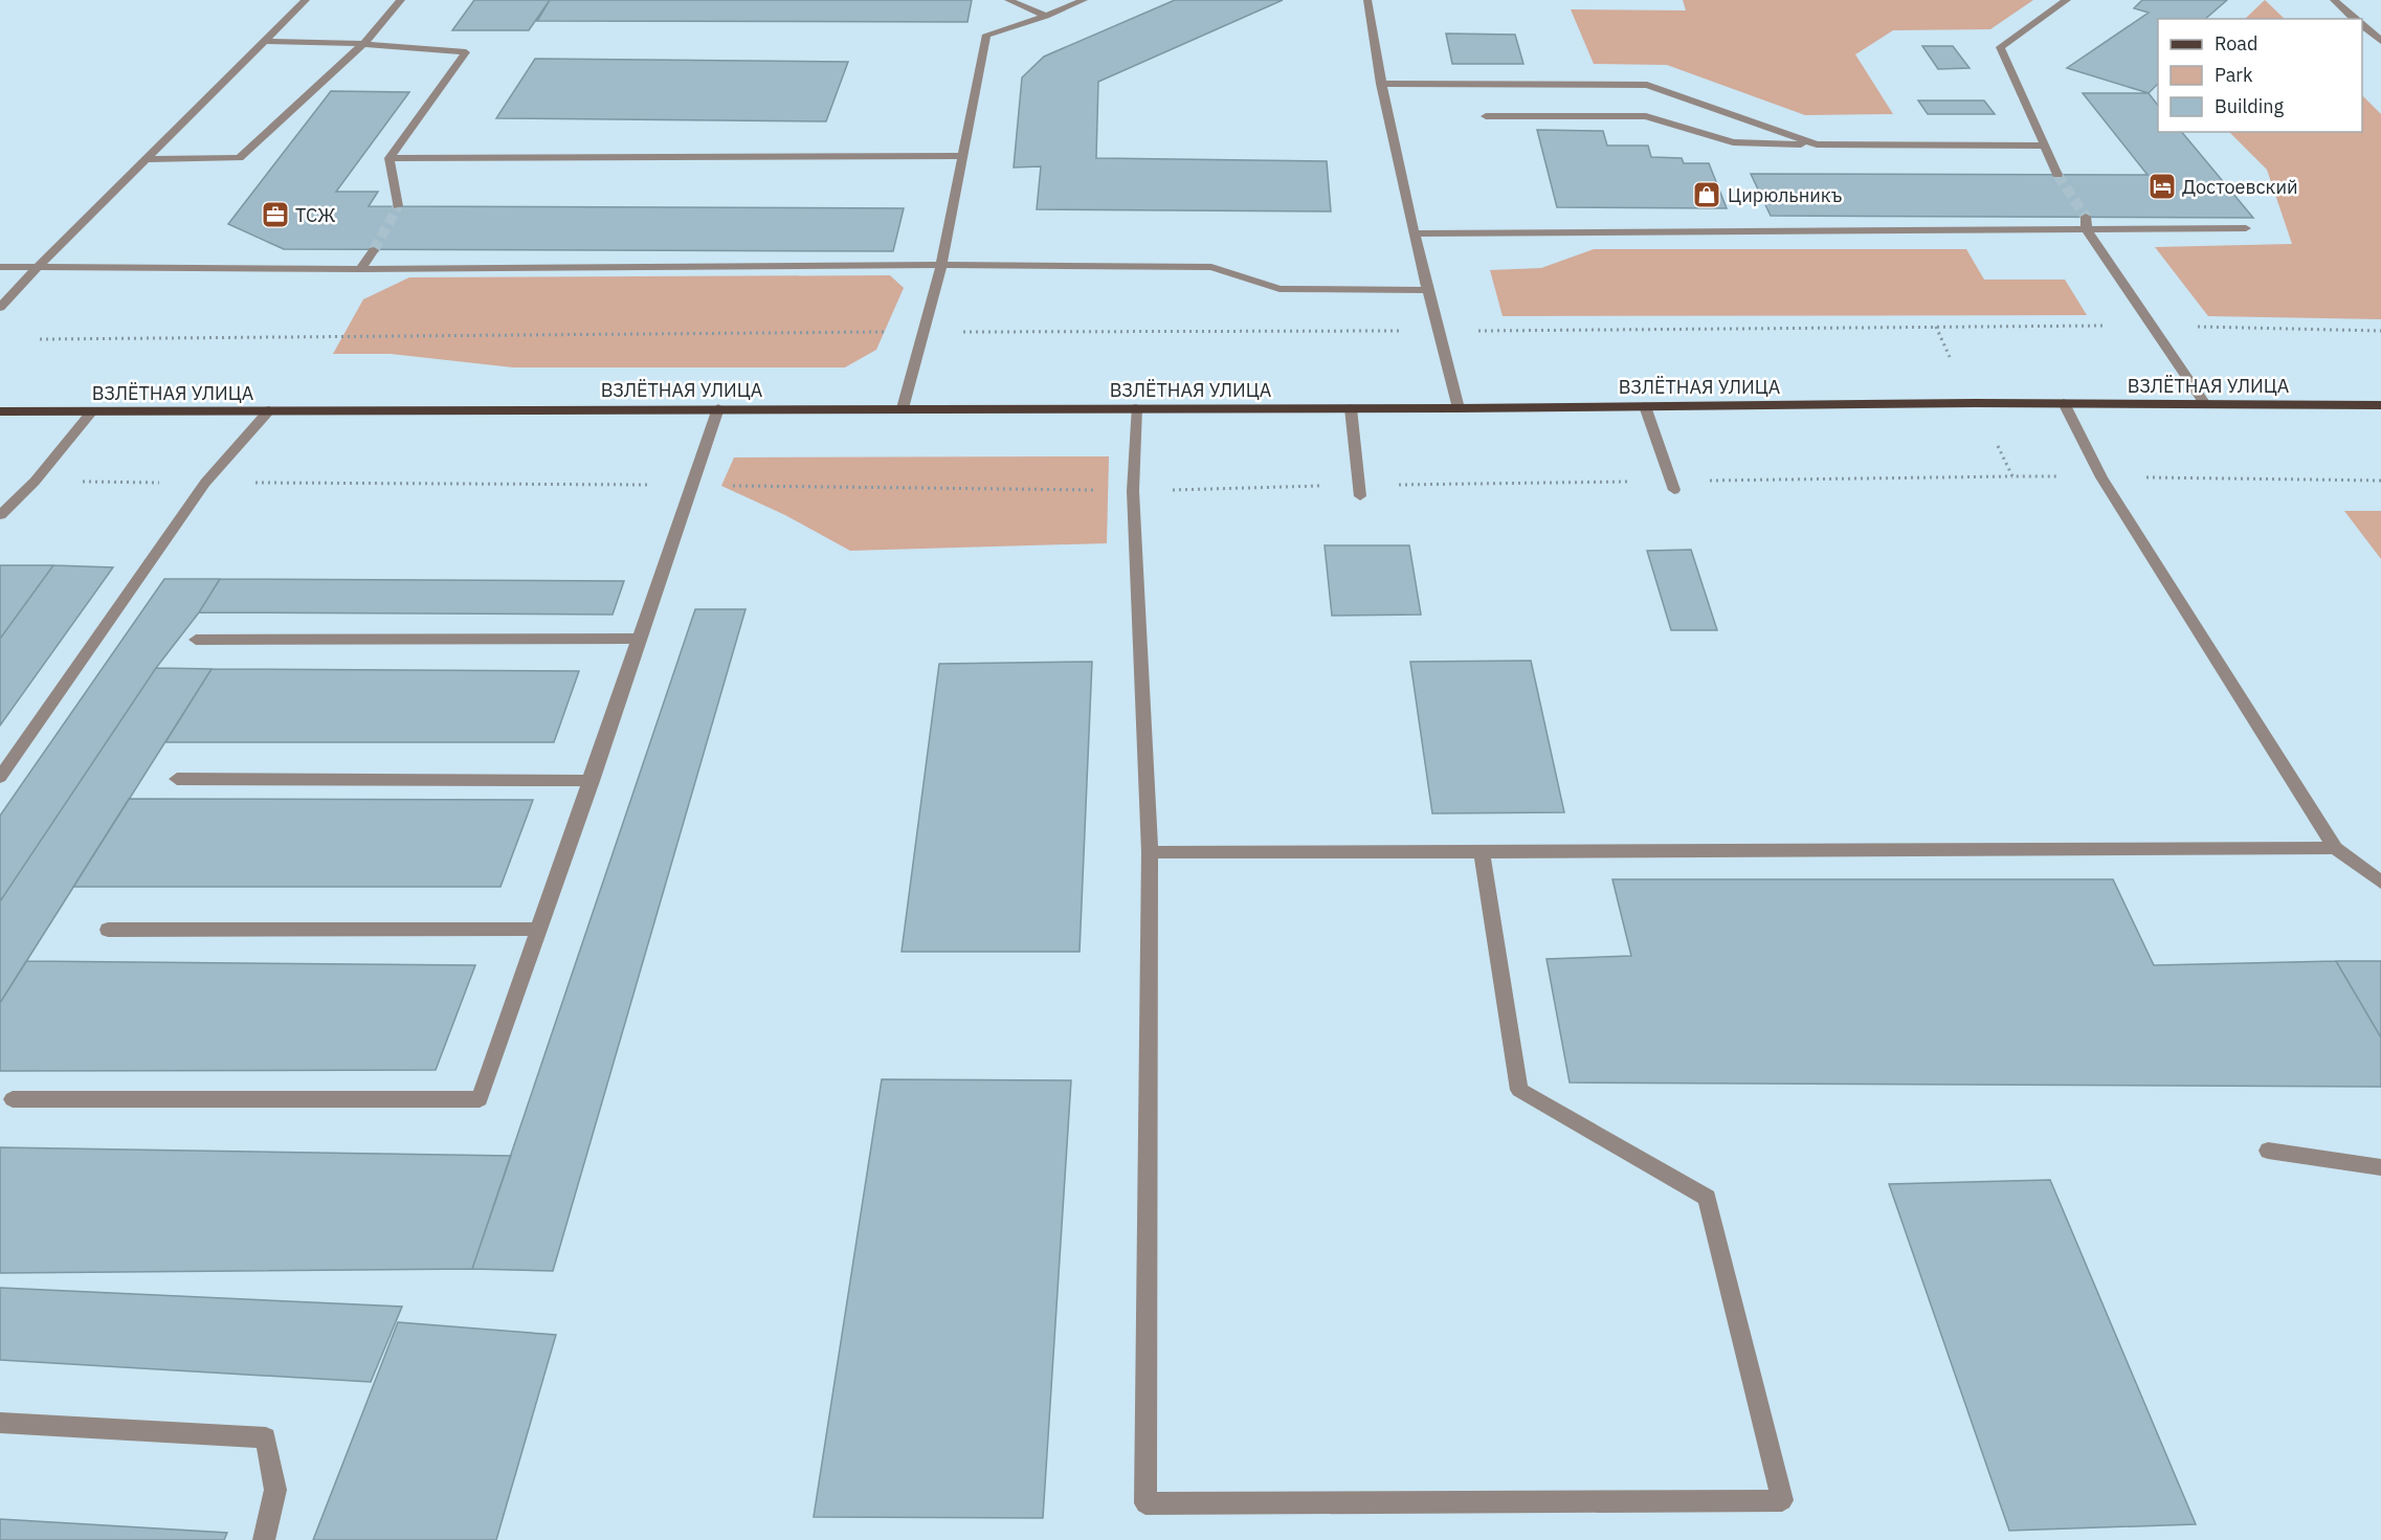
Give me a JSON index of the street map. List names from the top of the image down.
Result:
{
  "streets": {
    "main road": ["ВЗЛЁТНАЯ УЛИЦА"]
  },
  "places": {
    "hotel": ["Достоевский"],
    "shop": ["Цирюльникъ"],
    "office": ["ТСЖ"]
  },
  "legend": ["Road", "Park", "Building"]
}
